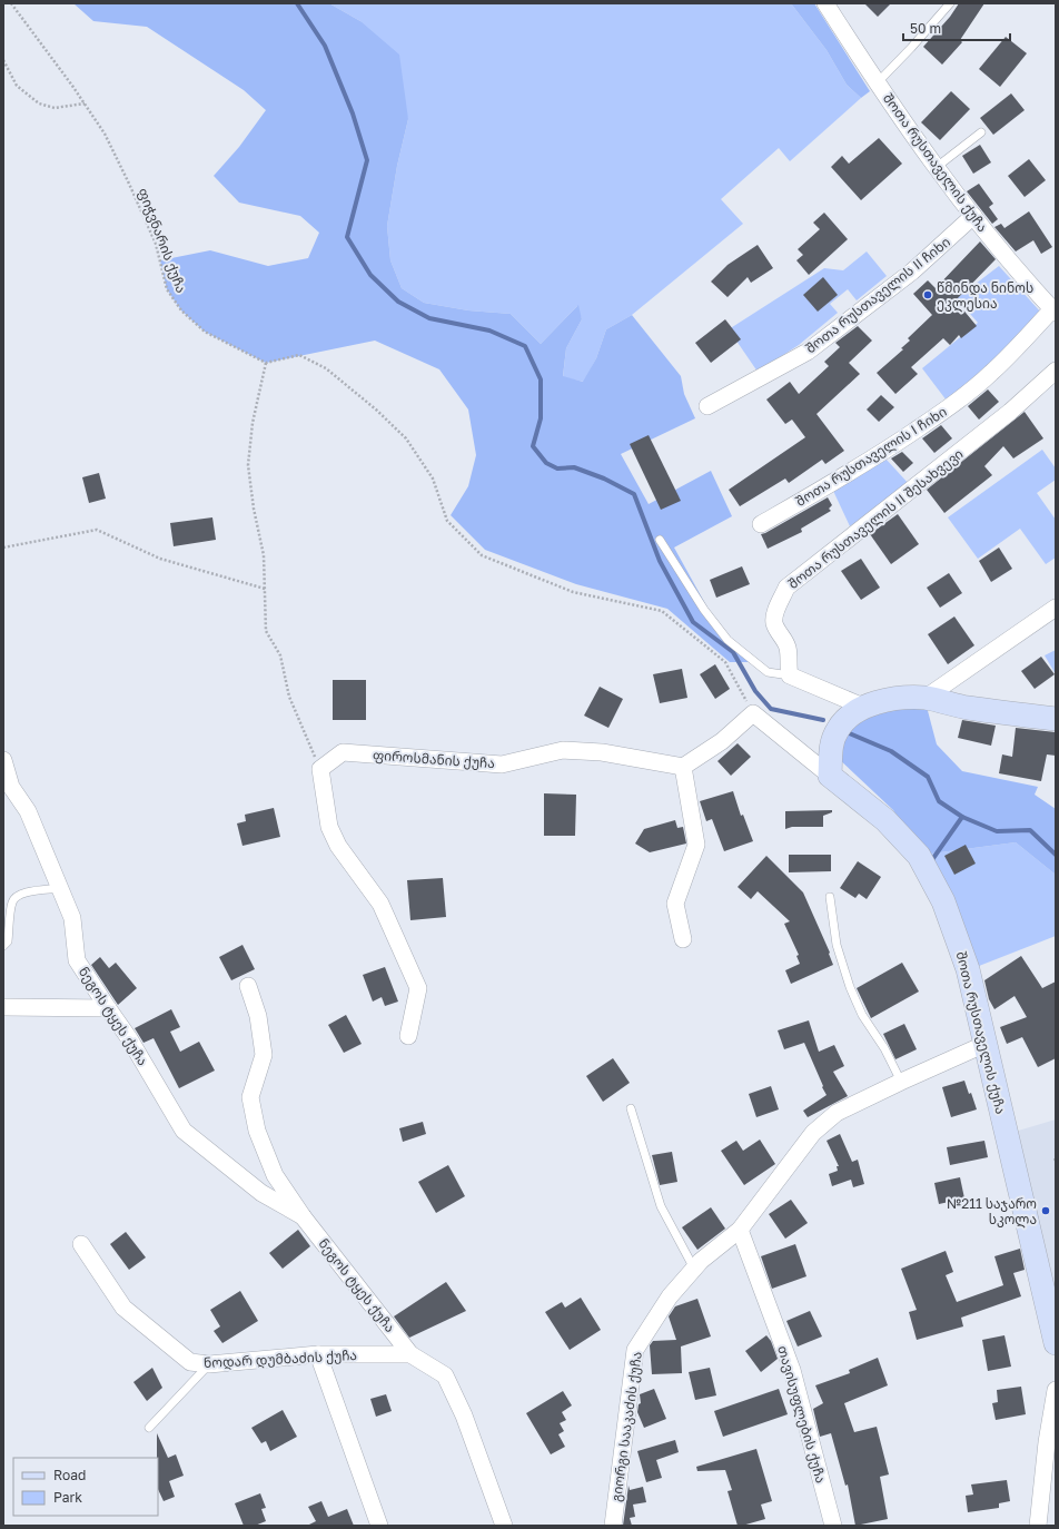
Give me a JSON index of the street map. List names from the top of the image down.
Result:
{
  "streets": {
    "street": [
      "შოთა რუსთაველის ქუჩა",
      "შოთა რუსთაველის II ჩიხი",
      "შოთა რუსთაველის I ჩიხი",
      "შოთა რუსთაველის II შესახვევი",
      "ფიროსმანის ქუჩა",
      "ნეგოს ტყეს ქუჩა",
      "ნოდარ დუმბაძის ქუჩა",
      "თავისუფლების ქუჩა",
      "გიორგი სააკაძის ქუჩა"
    ],
    "path": ["ფიჭვნარის ქუჩა"]
  },
  "crossings": [
    ["შოთა რუსთაველის ქუჩა", "შოთა რუსთაველის II ჩიხი"],
    ["შოთა რუსთაველის ქუჩა", "შოთა რუსთაველის I ჩიხი"],
    ["შოთა რუსთაველის ქუჩა", "გიორგი სააკაძის ქუჩა"],
    ["ნეგოს ტყეს ქუჩა", "ნოდარ დუმბაძის ქუჩა"],
    ["თავისუფლების ქუჩა", "გიორგი სააკაძის ქუჩა"]
  ],
  "places": ["წმინდა ნინოს ეკლესია", "№211 საჯარო სკოლა"],
  "legend": ["Road", "Park"],
  "scale_bar": "50 m"
}
